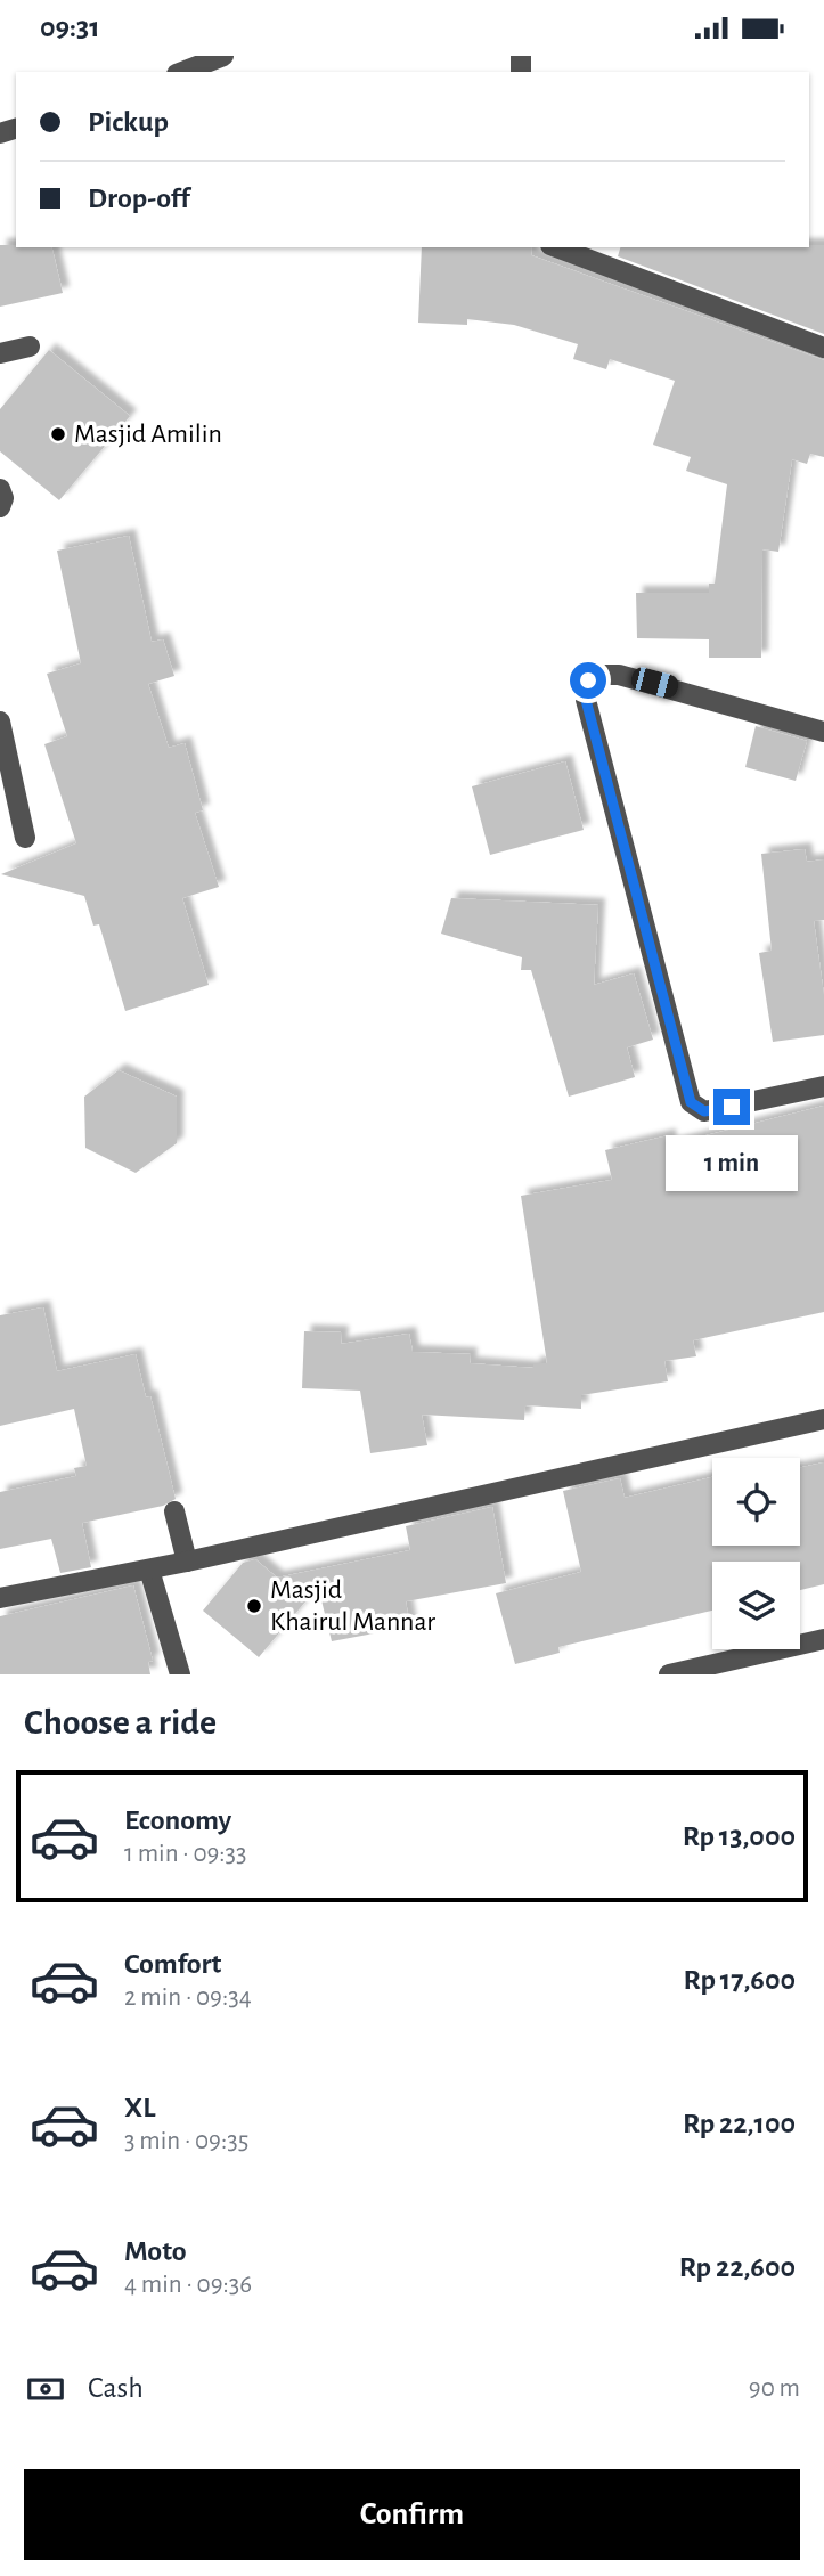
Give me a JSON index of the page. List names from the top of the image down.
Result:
{
  "places": ["Masjid Amilin", "Masjid Khairul Mannar"],
  "page": {
    "status": "09:31",
    "banner": ["Pickup", "Drop-off"],
    "bubble": "1 min",
    "heading": "Choose a ride",
    "list": [
      {
        "name": "Economy",
        "note": "1 min · 09:33",
        "value": "Rp 13,000"
      },
      {
        "name": "Comfort",
        "note": "2 min · 09:34",
        "value": "Rp 17,600"
      },
      {
        "name": "XL",
        "note": "3 min · 09:35",
        "value": "Rp 22,100"
      },
      {
        "name": "Moto",
        "note": "4 min · 09:36",
        "value": "Rp 22,600"
      }
    ],
    "pay": ["Cash", "90 m"],
    "buttons": "Confirm"
  }
}
